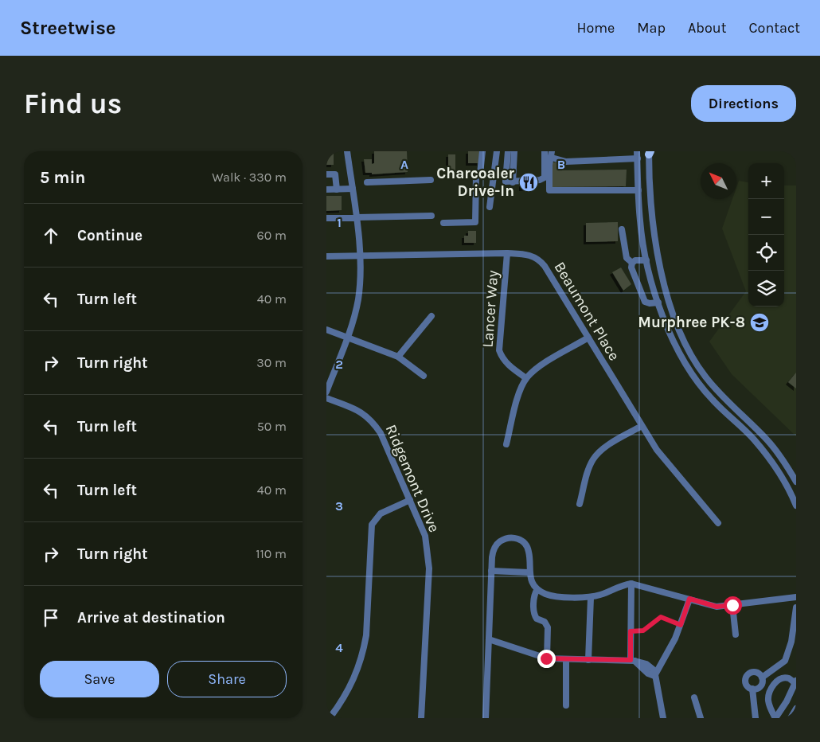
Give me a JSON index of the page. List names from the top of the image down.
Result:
{
  "streets": {
    "street": ["Lancer Way", "Beaumont Place", "Ridgemont Drive"]
  },
  "crossings": [
    ["Lancer Way", "Beaumont Place"]
  ],
  "places": {
    "restaurant": ["Charcoaler Drive-In"],
    "school or university": ["Murphree PK-8"]
  },
  "north": "top left",
  "page": {
    "header": "Streetwise",
    "nav": [
      "Home",
      "Map",
      "About",
      "Contact"
    ],
    "buttons": [
      "Directions",
      ["Save", "Share"]
    ],
    "title": "Find us",
    "heading": ["5 min", "Walk · 330 m"],
    "map_buttons": ["+", "−"],
    "list": [
      ["Continue", "60 m"],
      ["Turn left", "40 m"],
      ["Turn right", "30 m"],
      ["Turn left", "50 m"],
      ["Turn left", "40 m"],
      ["Turn right", "110 m"],
      "Arrive at destination"
    ]
  },
  "grid": {
    "columns": ["A", "B"],
    "rows": [
      "1",
      "2",
      "3",
      "4"
    ]
  }
}
